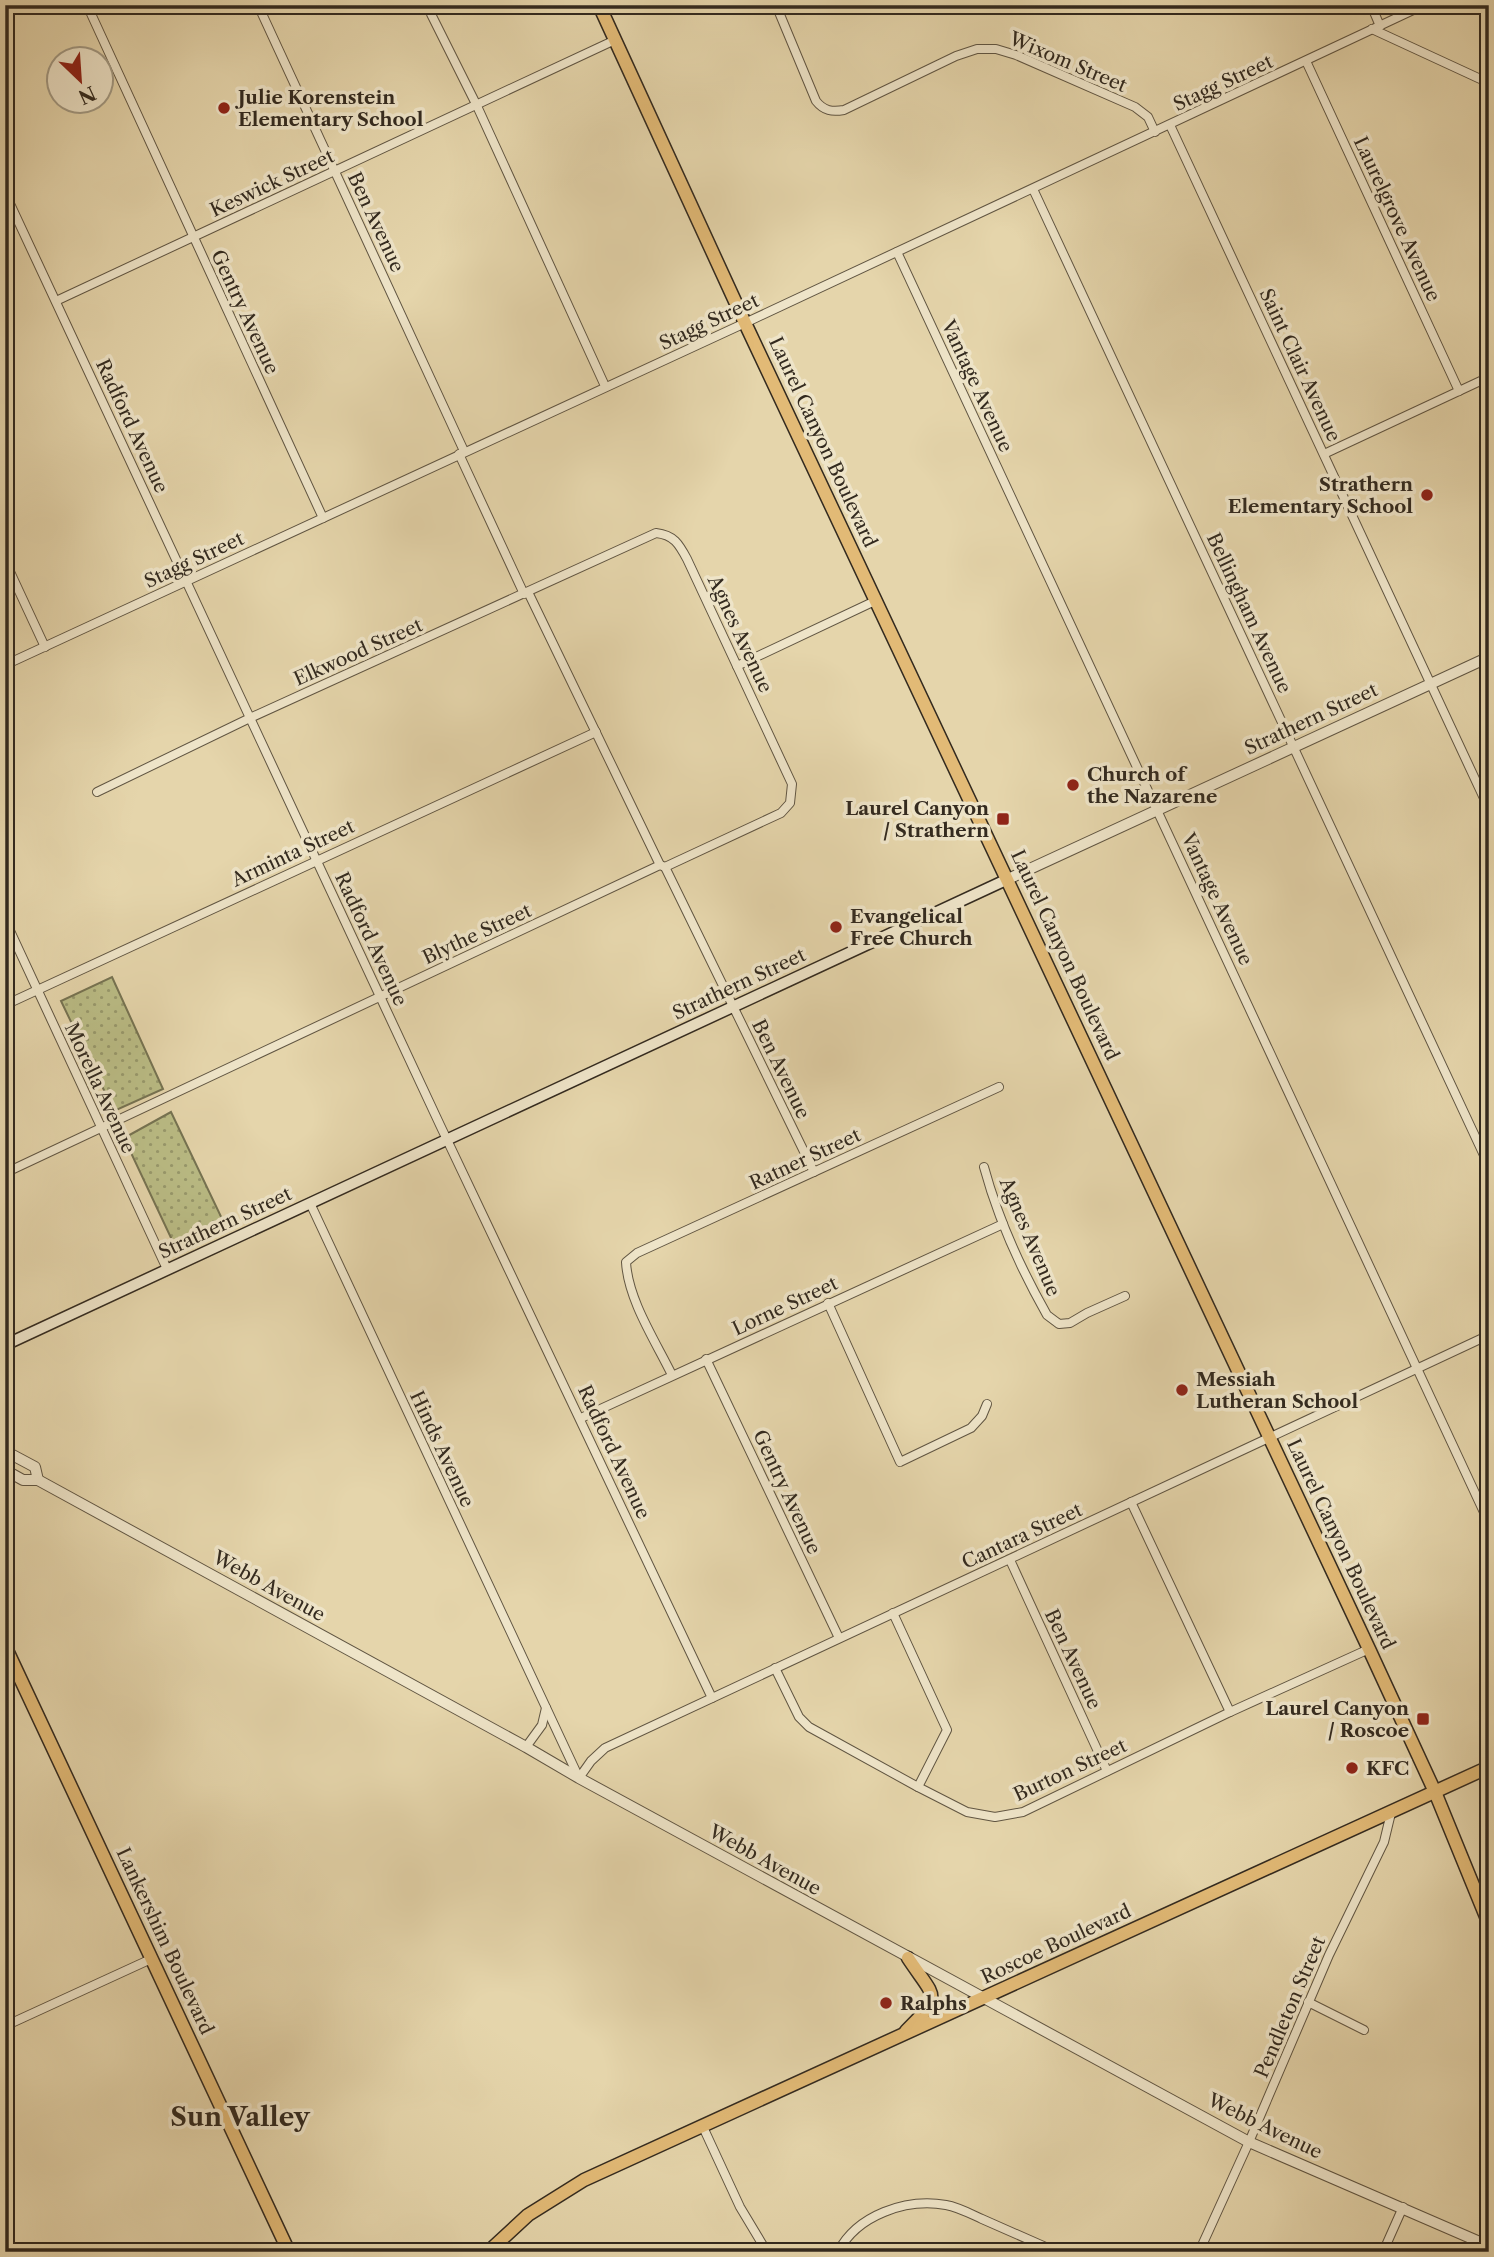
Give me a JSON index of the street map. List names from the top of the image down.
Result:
{
  "streets": {
    "main road": [
      "Laurel Canyon Boulevard",
      "Strathern Street",
      "Lankershim Boulevard",
      "Roscoe Boulevard"
    ],
    "street": [
      "Wixom Street",
      "Stagg Street",
      "Keswick Street",
      "Laurelgrove Avenue",
      "Ben Avenue",
      "Gentry Avenue",
      "Saint Clair Avenue",
      "Vantage Avenue",
      "Radford Avenue",
      "Bellingham Avenue",
      "Agnes Avenue",
      "Elkwood Street",
      "Arminta Street",
      "Blythe Street",
      "Morella Avenue",
      "Ratner Street",
      "Lorne Street",
      "Hinds Avenue",
      "Cantara Street",
      "Webb Avenue",
      "Burton Street",
      "Pendleton Street"
    ]
  },
  "crossings": [
    ["Wixom Street", "Stagg Street"],
    ["Stagg Street", "Laurelgrove Avenue"],
    ["Stagg Street", "Ben Avenue"],
    ["Stagg Street", "Gentry Avenue"],
    ["Stagg Street", "Saint Clair Avenue"],
    ["Stagg Street", "Vantage Avenue"],
    ["Stagg Street", "Radford Avenue"],
    ["Stagg Street", "Laurel Canyon Boulevard"],
    ["Stagg Street", "Bellingham Avenue"],
    ["Keswick Street", "Ben Avenue"],
    ["Keswick Street", "Gentry Avenue"],
    ["Keswick Street", "Radford Avenue"],
    ["Keswick Street", "Laurel Canyon Boulevard"],
    ["Ben Avenue", "Elkwood Street"],
    ["Ben Avenue", "Strathern Street"],
    ["Ben Avenue", "Arminta Street"],
    ["Ben Avenue", "Blythe Street"],
    ["Ben Avenue", "Ratner Street"],
    ["Ben Avenue", "Cantara Street"],
    ["Ben Avenue", "Burton Street"],
    ["Gentry Avenue", "Lorne Street"],
    ["Gentry Avenue", "Cantara Street"],
    ["Saint Clair Avenue", "Strathern Street"],
    ["Vantage Avenue", "Strathern Street"],
    ["Vantage Avenue", "Cantara Street"],
    ["Radford Avenue", "Elkwood Street"],
    ["Radford Avenue", "Strathern Street"],
    ["Radford Avenue", "Arminta Street"],
    ["Radford Avenue", "Blythe Street"],
    ["Radford Avenue", "Lorne Street"],
    ["Radford Avenue", "Cantara Street"],
    ["Laurel Canyon Boulevard", "Strathern Street"],
    ["Laurel Canyon Boulevard", "Cantara Street"],
    ["Laurel Canyon Boulevard", "Burton Street"],
    ["Laurel Canyon Boulevard", "Roscoe Boulevard"],
    ["Bellingham Avenue", "Strathern Street"],
    ["Agnes Avenue", "Elkwood Street"],
    ["Agnes Avenue", "Blythe Street"],
    ["Agnes Avenue", "Lorne Street"],
    ["Strathern Street", "Morella Avenue"],
    ["Strathern Street", "Hinds Avenue"],
    ["Arminta Street", "Morella Avenue"],
    ["Blythe Street", "Morella Avenue"],
    ["Ratner Street", "Lorne Street"],
    ["Hinds Avenue", "Cantara Street"],
    ["Hinds Avenue", "Webb Avenue"],
    ["Cantara Street", "Webb Avenue"],
    ["Cantara Street", "Burton Street"],
    ["Webb Avenue", "Roscoe Boulevard"],
    ["Webb Avenue", "Pendleton Street"],
    ["Roscoe Boulevard", "Pendleton Street"]
  ],
  "districts": ["Sun Valley"],
  "places": {
    "other": [
      "Julie Korenstein Elementary School",
      "Strathern Elementary School",
      "Church of the Nazarene",
      "Evangelical Free Church",
      "Messiah Lutheran School",
      "KFC",
      "Ralphs"
    ],
    "transit": ["Laurel Canyon / Strathern", "Laurel Canyon / Roscoe"]
  },
  "north": "bottom right"
}
